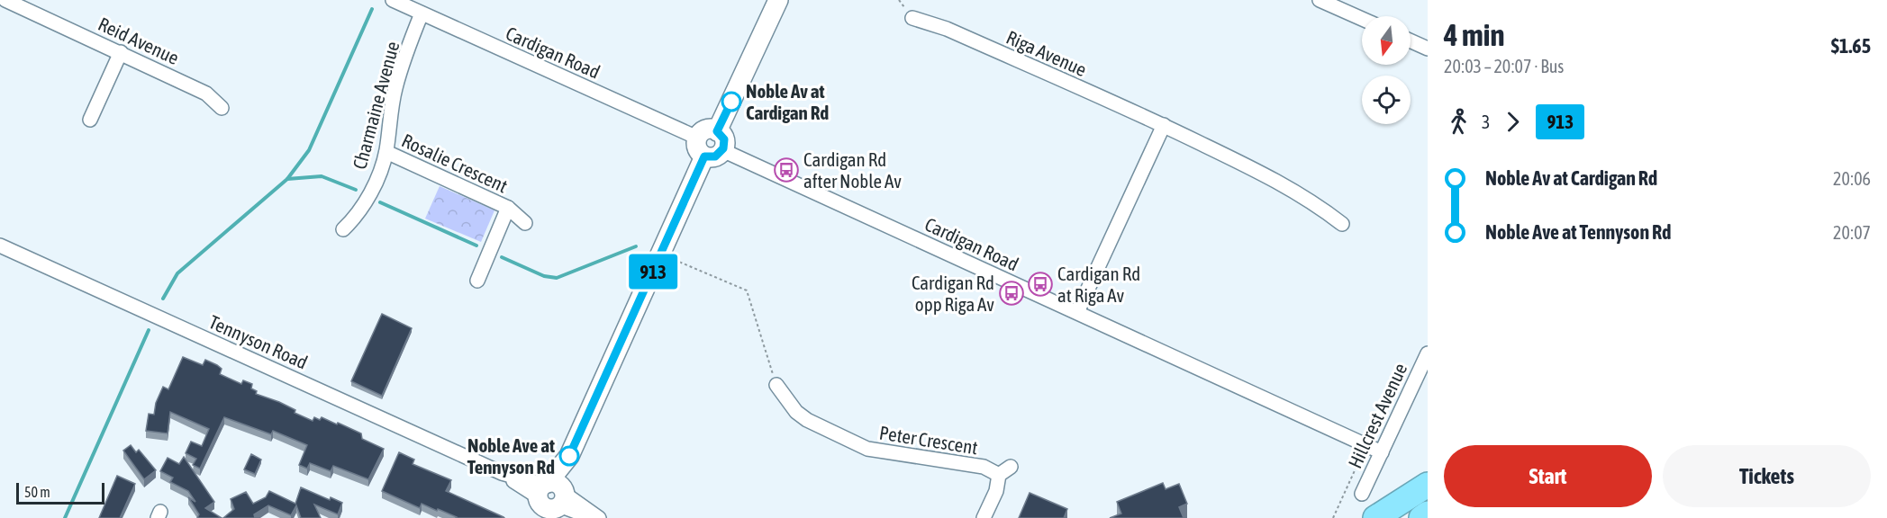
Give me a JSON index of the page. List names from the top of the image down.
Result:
{
  "streets": {
    "street": [
      "Reid Avenue",
      "Cardigan Road",
      "Riga Avenue",
      "Charmaine Avenue",
      "Rosalie Crescent",
      "Tennyson Road",
      "Hillcrest Avenue",
      "Peter Crescent"
    ]
  },
  "crossings": [
    ["Cardigan Road", "Charmaine Avenue"],
    ["Cardigan Road", "Hillcrest Avenue"],
    ["Charmaine Avenue", "Rosalie Crescent"]
  ],
  "places": {
    "other": ["Noble Av at Cardigan Rd", "Noble Ave at Tennyson Rd"],
    "bus stop": ["Cardigan Rd after Noble Av", "Cardigan Rd at Riga Av", "Cardigan Rd opp Riga Av"]
  },
  "lines": ["bus line 913"],
  "scale_bar": "50 m",
  "north": "bottom",
  "page": {
    "on_map": "913",
    "heading": ["4 min", "20:03 – 20:07 · Bus", "$1.65"],
    "legs": ["3", "913"],
    "list": [
      {
        "name": "Noble Av at Cardigan Rd",
        "value": "20:06"
      },
      {
        "name": "Noble Ave at Tennyson Rd",
        "value": "20:07"
      }
    ],
    "buttons": ["Start", "Tickets"],
    "scale": "50 m"
  }
}
